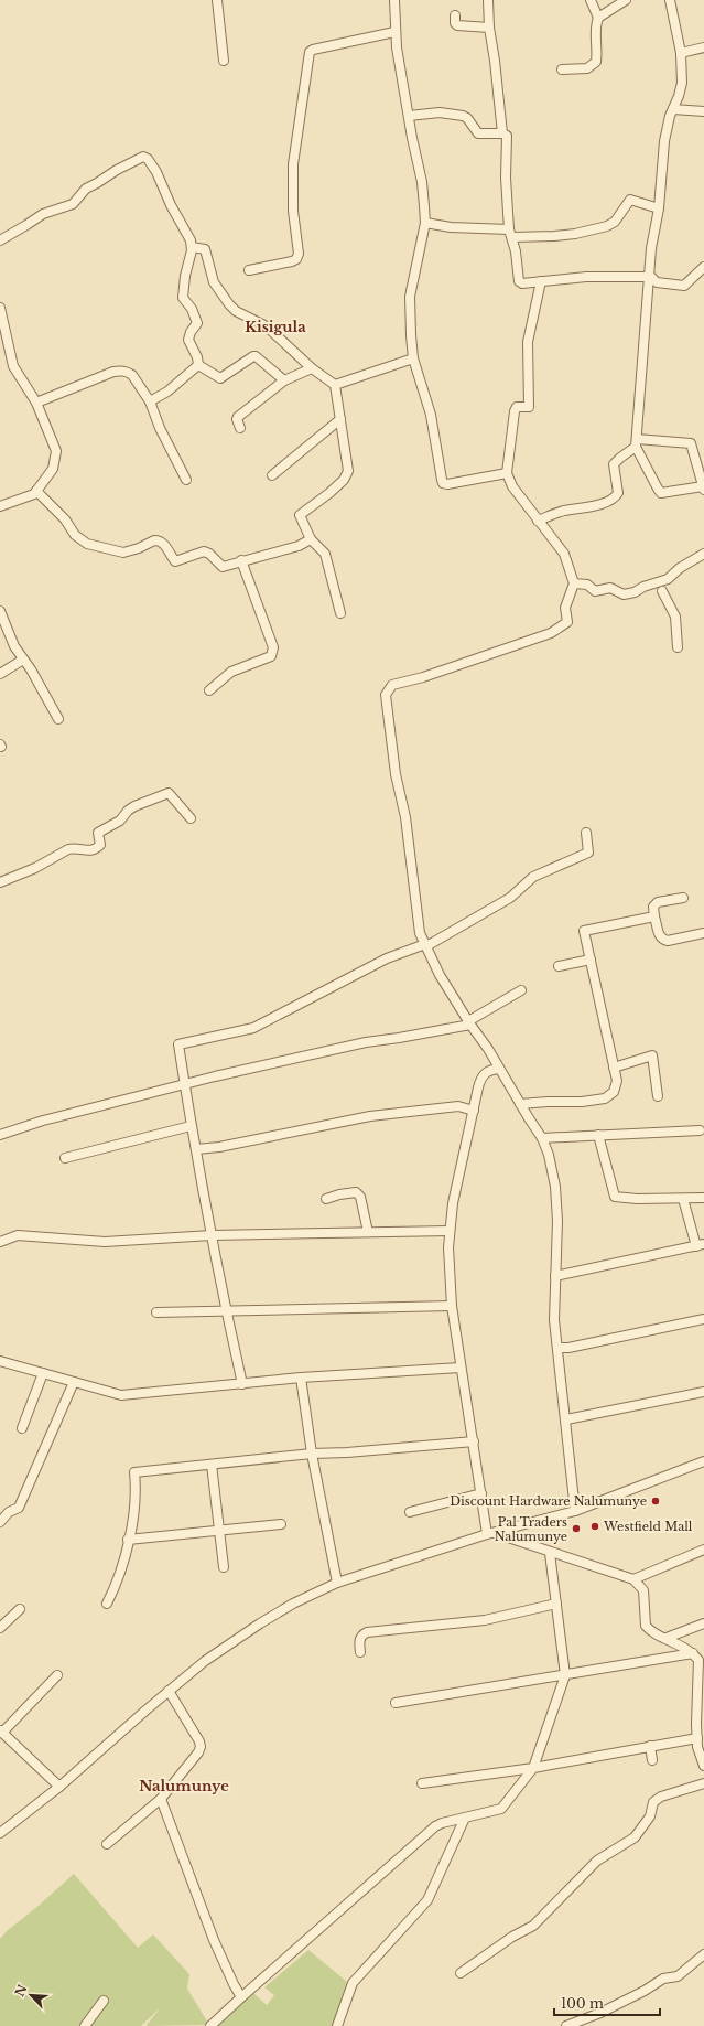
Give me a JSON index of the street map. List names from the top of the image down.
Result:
{
  "districts": ["Kisigula", "Nalumunye"],
  "places": ["Discount Hardware Nalumunye", "Westfield Mall", "Pal Traders Nalumunye"],
  "scale_bar": "100 m",
  "north": "top left"
}
